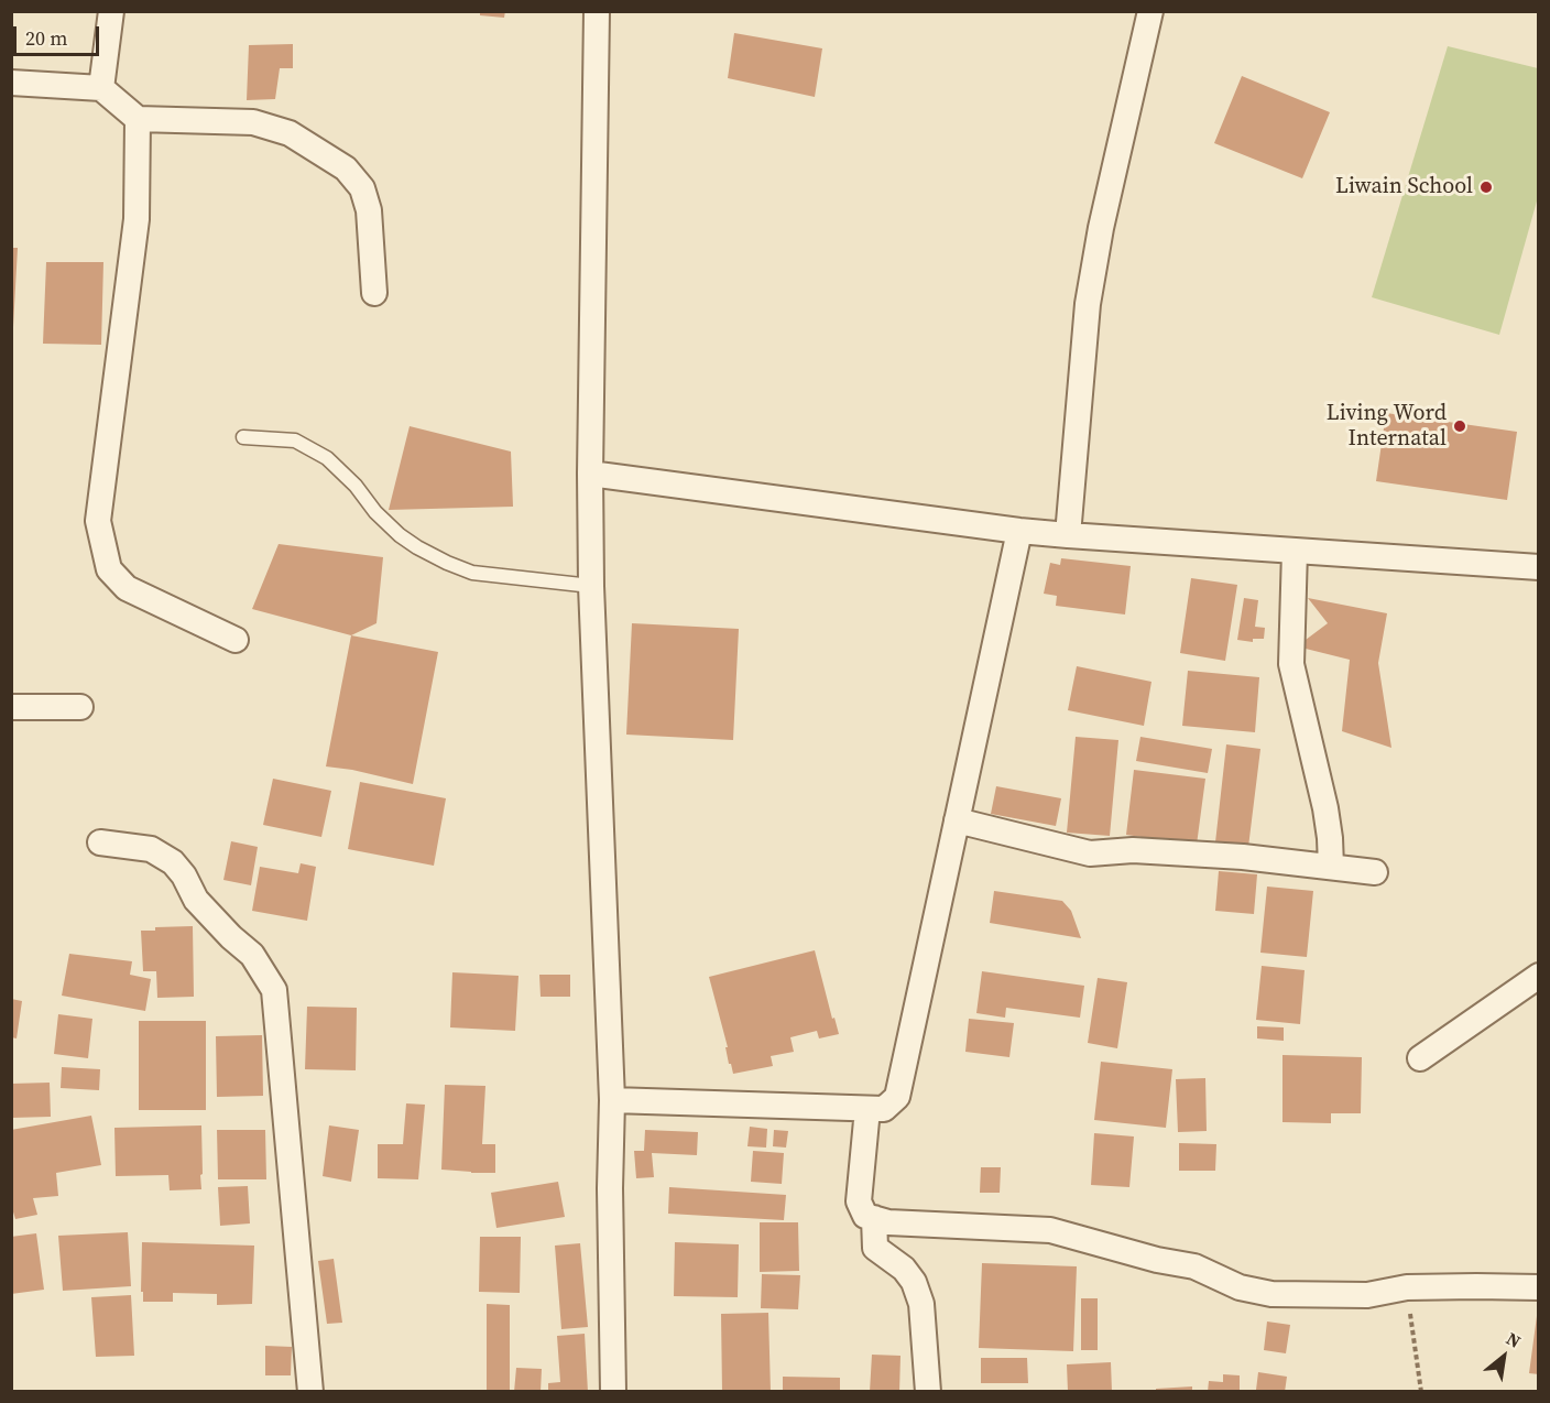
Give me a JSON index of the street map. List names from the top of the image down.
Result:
{
  "places": ["Liwain School", "Living Word Internatal"],
  "scale_bar": "20 m",
  "north": "top right"
}
